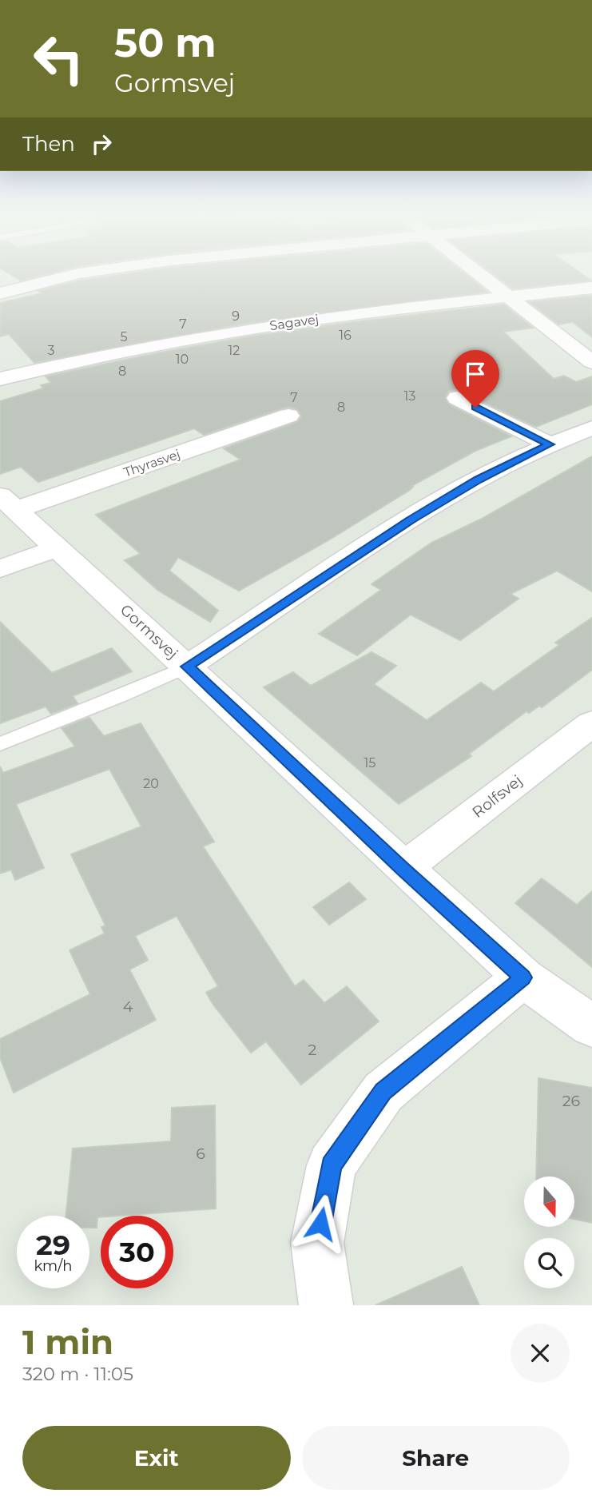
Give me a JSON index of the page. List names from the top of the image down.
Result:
{
  "streets": {
    "street": [
      "Sagavej",
      "Thyrasvej",
      "Gormsvej",
      "Rolfsvej"
    ]
  },
  "crossings": [
    ["Thyrasvej", "Gormsvej"],
    ["Gormsvej", "Rolfsvej"]
  ],
  "house_numbers": [
    "9",
    "7",
    "16",
    "5",
    "3",
    "12",
    "10",
    "8",
    "13",
    "7",
    "8",
    "15",
    "20",
    "4",
    "2",
    "26",
    "6"
  ],
  "north": "bottom",
  "page": {
    "turn": ["50 m", "Gormsvej"],
    "then": "Then",
    "speed": "29 km/h",
    "limit": "30",
    "heading": ["1 min", "320 m · 11:05"],
    "buttons": ["Exit", "Share"]
  }
}
